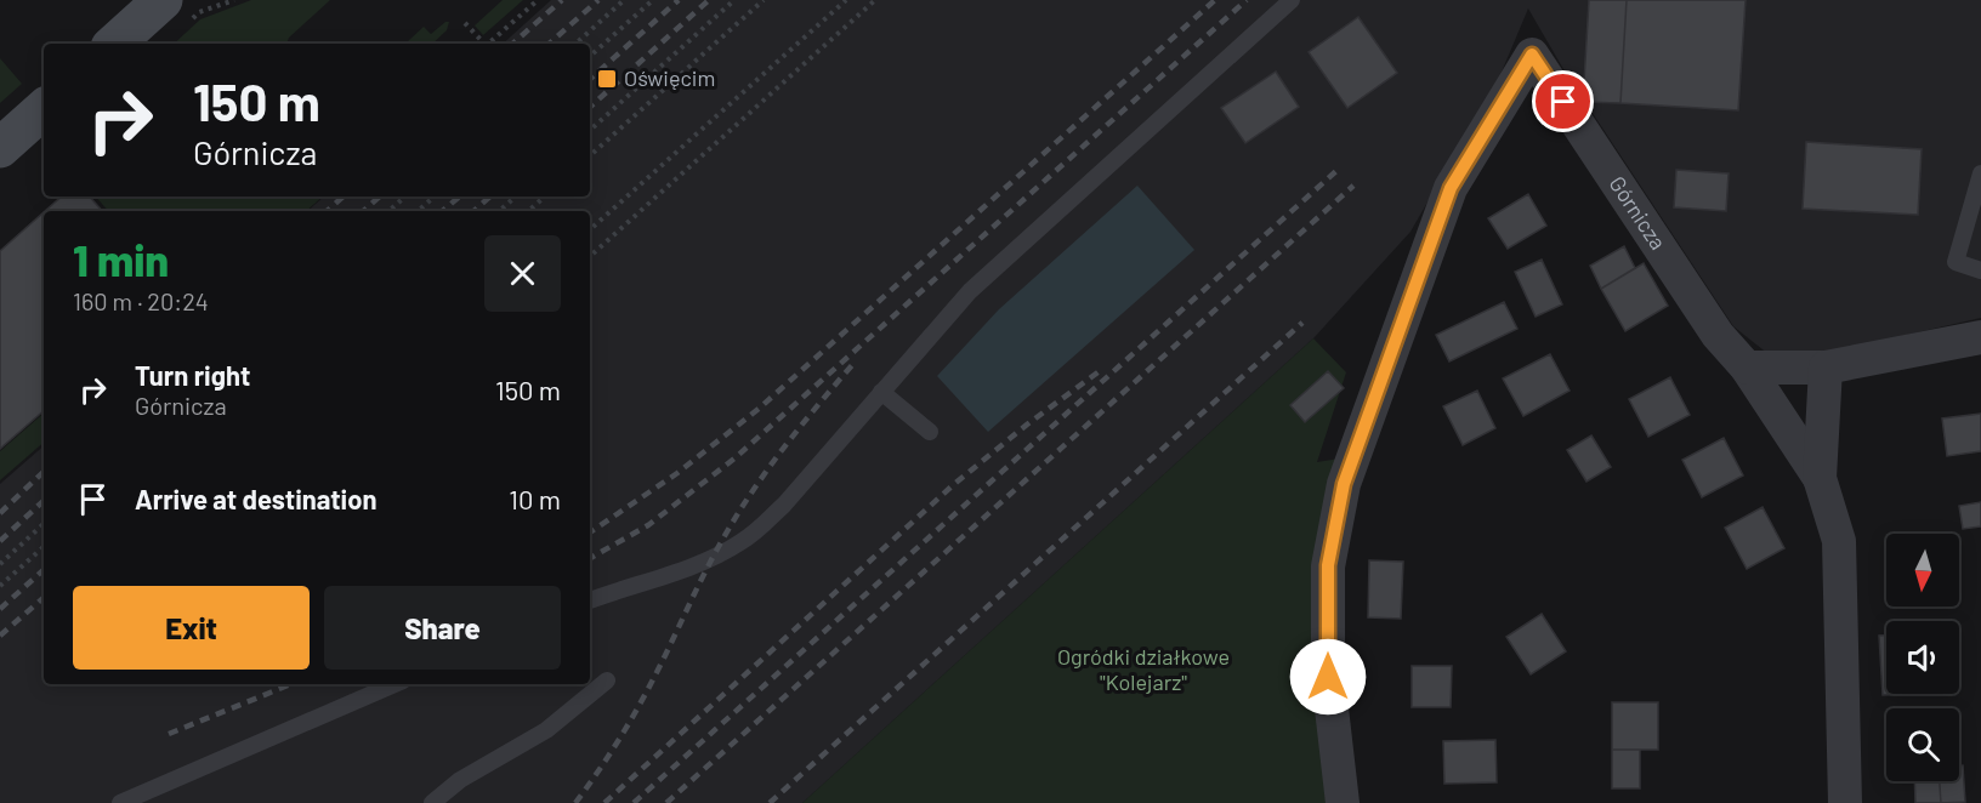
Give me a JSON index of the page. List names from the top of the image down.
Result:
{
  "streets": {
    "street": ["Górnicza"]
  },
  "parks": ["Ogródki działkowe \"Kolejarz\""],
  "places": {
    "transit": ["Oświęcim"]
  },
  "north": "bottom",
  "page": {
    "turn": ["150 m", "Górnicza"],
    "heading": ["1 min", "160 m · 20:24"],
    "list": [
      {
        "name": "Turn right",
        "note": "Górnicza",
        "value": "150 m"
      },
      {
        "name": "Arrive at destination",
        "value": "10 m"
      }
    ],
    "buttons": ["Exit", "Share"]
  }
}
